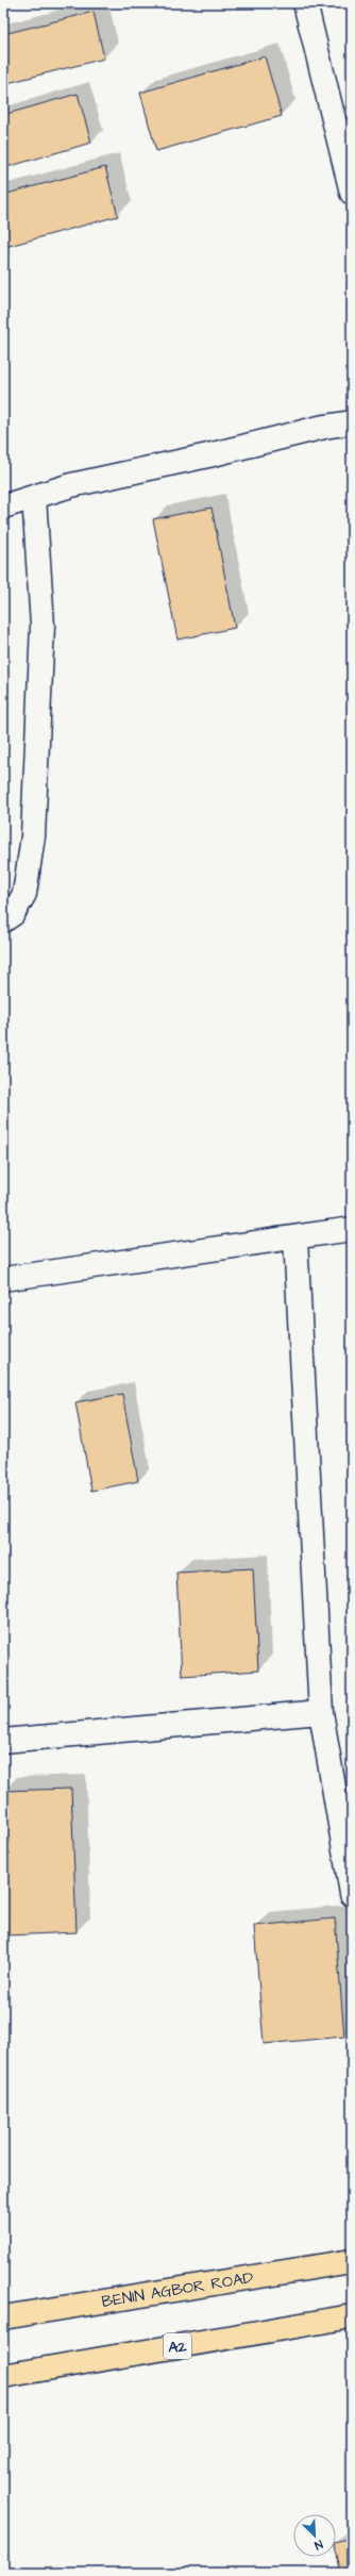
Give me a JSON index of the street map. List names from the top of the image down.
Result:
{
  "streets": {
    "highway": ["BENIN AGBOR ROAD", "A2"]
  },
  "north": "bottom right"
}
